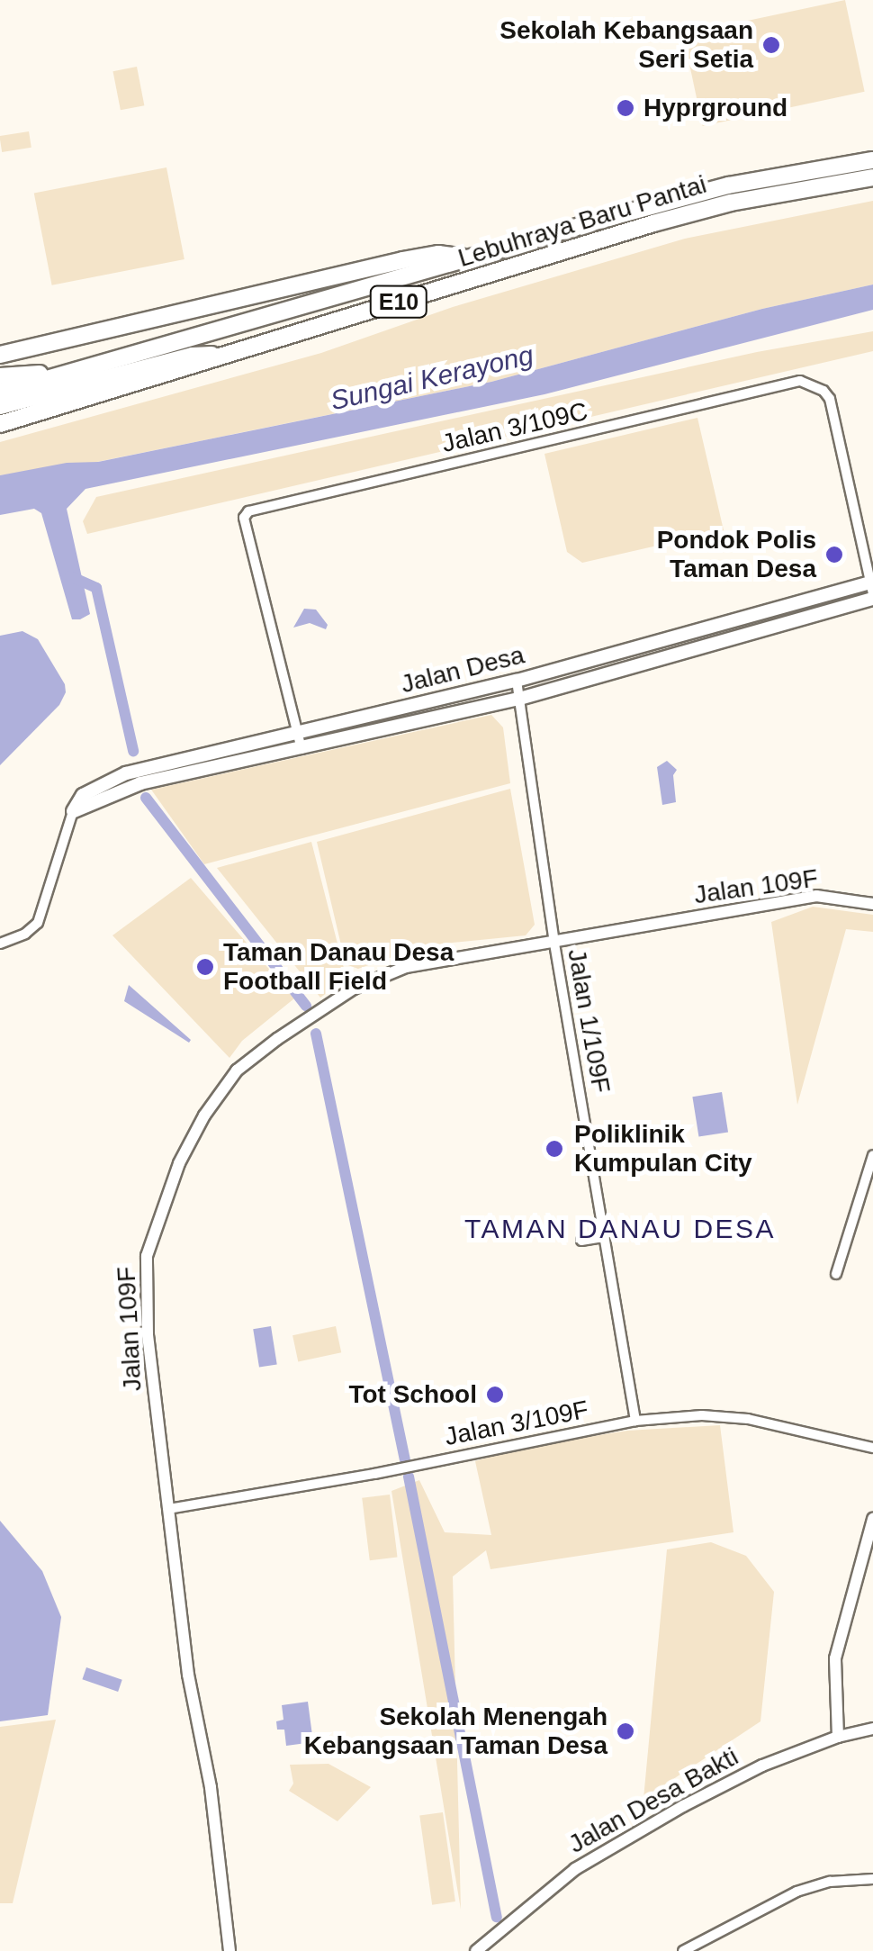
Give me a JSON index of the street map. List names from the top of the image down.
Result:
{
  "streets": {
    "highway": ["Lebuhraya Baru Pantai", "E10"],
    "main road": ["Jalan Desa"],
    "street": [
      "Jalan 3/109C",
      "Jalan 109F",
      "Jalan 1/109F",
      "Jalan 3/109F",
      "Jalan Desa Bakti"
    ]
  },
  "crossings": [
    ["Jalan 3/109C", "Jalan Desa"],
    ["Jalan Desa", "Jalan 1/109F"],
    ["Jalan 109F", "Jalan 1/109F"],
    ["Jalan 109F", "Jalan 3/109F"],
    ["Jalan 1/109F", "Jalan 3/109F"]
  ],
  "districts": ["TAMAN DANAU DESA"],
  "water": ["Sungai Kerayong"],
  "places": [
    "Sekolah Kebangsaan Seri Setia",
    "Hyprground",
    "Pondok Polis Taman Desa",
    "Taman Danau Desa Football Field",
    "Poliklinik Kumpulan City",
    "Tot School",
    "Sekolah Menengah Kebangsaan Taman Desa"
  ]
}
